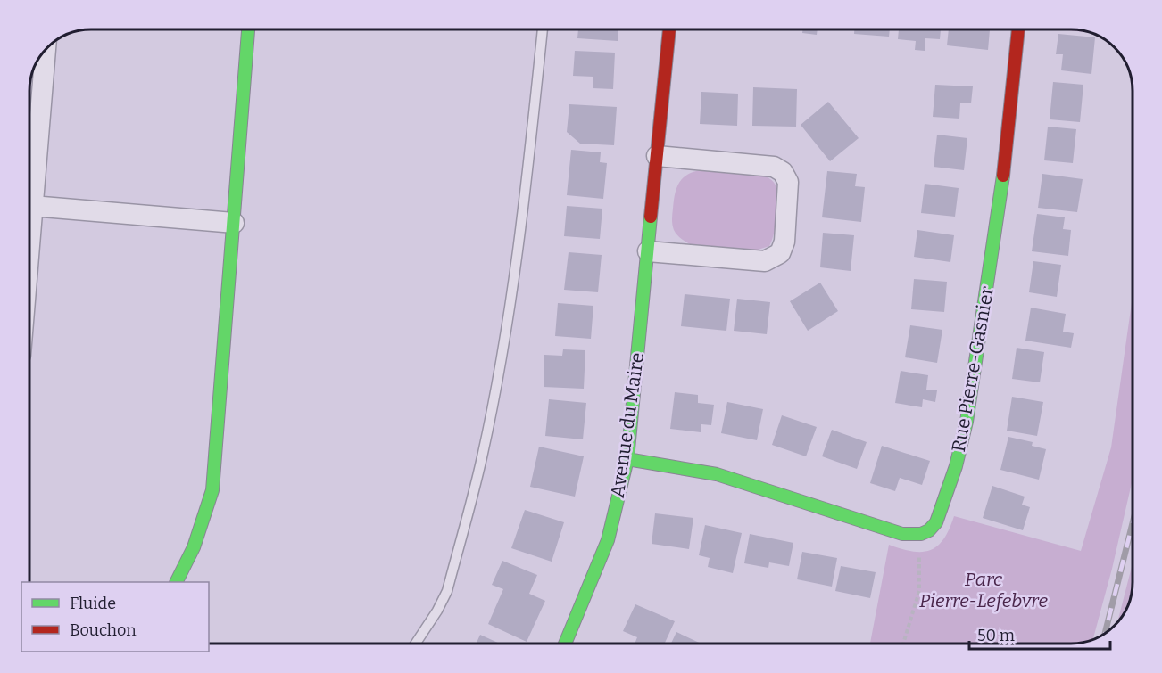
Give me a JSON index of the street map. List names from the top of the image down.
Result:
{
  "streets": {
    "street": ["Rue Pierre-Gasnier", "Avenue du Maire"]
  },
  "crossings": [
    ["Rue Pierre-Gasnier", "Avenue du Maire"]
  ],
  "parks": ["Parc Pierre-Lefebvre"],
  "legend": ["Fluide", "Bouchon"],
  "scale_bar": "50 m"
}
